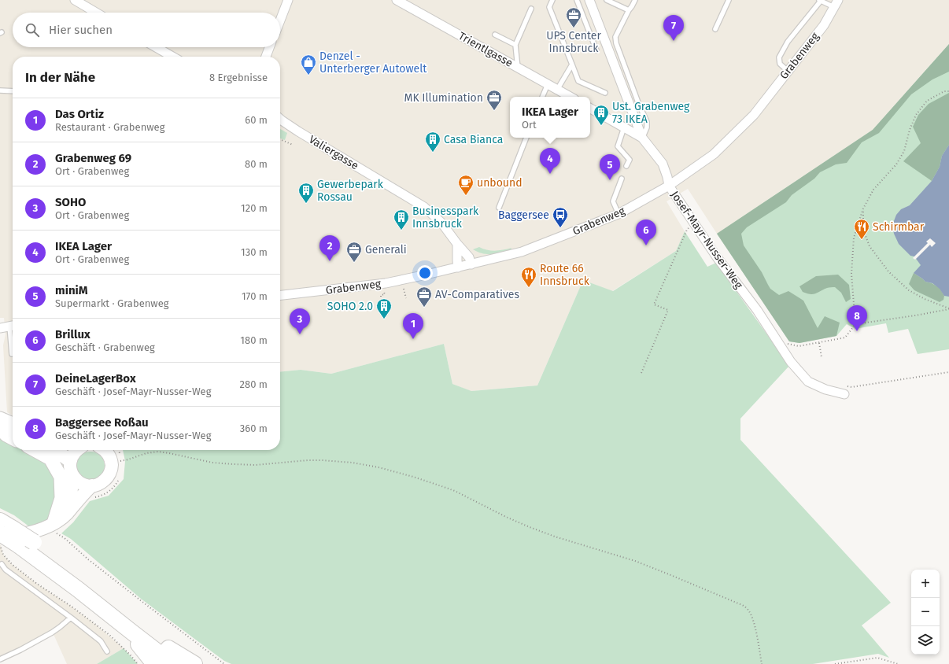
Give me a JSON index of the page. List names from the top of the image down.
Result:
{
  "streets": {
    "street": [
      "Trientlgasse",
      "Grabenweg",
      "Valiergasse",
      "Josef-Mayr-Nusser-Weg"
    ]
  },
  "crossings": [
    ["Grabenweg", "Valiergasse"],
    ["Grabenweg", "Josef-Mayr-Nusser-Weg"]
  ],
  "places": {
    "office": [
      "UPS Center Innsbruck",
      "MK Illumination",
      "Generali",
      "AV-Comparatives"
    ],
    "shop": ["Denzel - Unterberger Autowelt"],
    "building": [
      "Ust. Grabenweg 73 IKEA",
      "Casa Bianca",
      "Gewerbepark Rossau",
      "Businesspark Innsbruck",
      "SOHO 2.0"
    ],
    "cafe": ["unbound"],
    "bus stop": ["Baggersee"],
    "restaurant": ["Schirmbar", "Route 66 Innsbruck"]
  },
  "page": {
    "search": "Hier suchen",
    "pins": [
      "7",
      "4",
      "5",
      "6",
      "2",
      "8",
      "3",
      "1"
    ],
    "heading": ["In der Nähe", "8 Ergebnisse"],
    "popup": ["IKEA Lager", "Ort"],
    "list": [
      {
        "mark": "1",
        "name": "Das Ortiz",
        "note": "Restaurant · Grabenweg",
        "value": "60 m"
      },
      {
        "mark": "2",
        "name": "Grabenweg 69",
        "note": "Ort · Grabenweg",
        "value": "80 m"
      },
      {
        "mark": "3",
        "name": "SOHO",
        "note": "Ort · Grabenweg",
        "value": "120 m"
      },
      {
        "mark": "4",
        "name": "IKEA Lager",
        "note": "Ort · Grabenweg",
        "value": "130 m"
      },
      {
        "mark": "5",
        "name": "miniM",
        "note": "Supermarkt · Grabenweg",
        "value": "170 m"
      },
      {
        "mark": "6",
        "name": "Brillux",
        "note": "Geschäft · Grabenweg",
        "value": "180 m"
      },
      {
        "mark": "7",
        "name": "DeineLagerBox",
        "note": "Geschäft · Josef-Mayr-Nusser-Weg",
        "value": "280 m"
      },
      {
        "mark": "8",
        "name": "Baggersee Roßau",
        "note": "Geschäft · Josef-Mayr-Nusser-Weg",
        "value": "360 m"
      }
    ],
    "map_buttons": ["+", "−"]
  }
}
